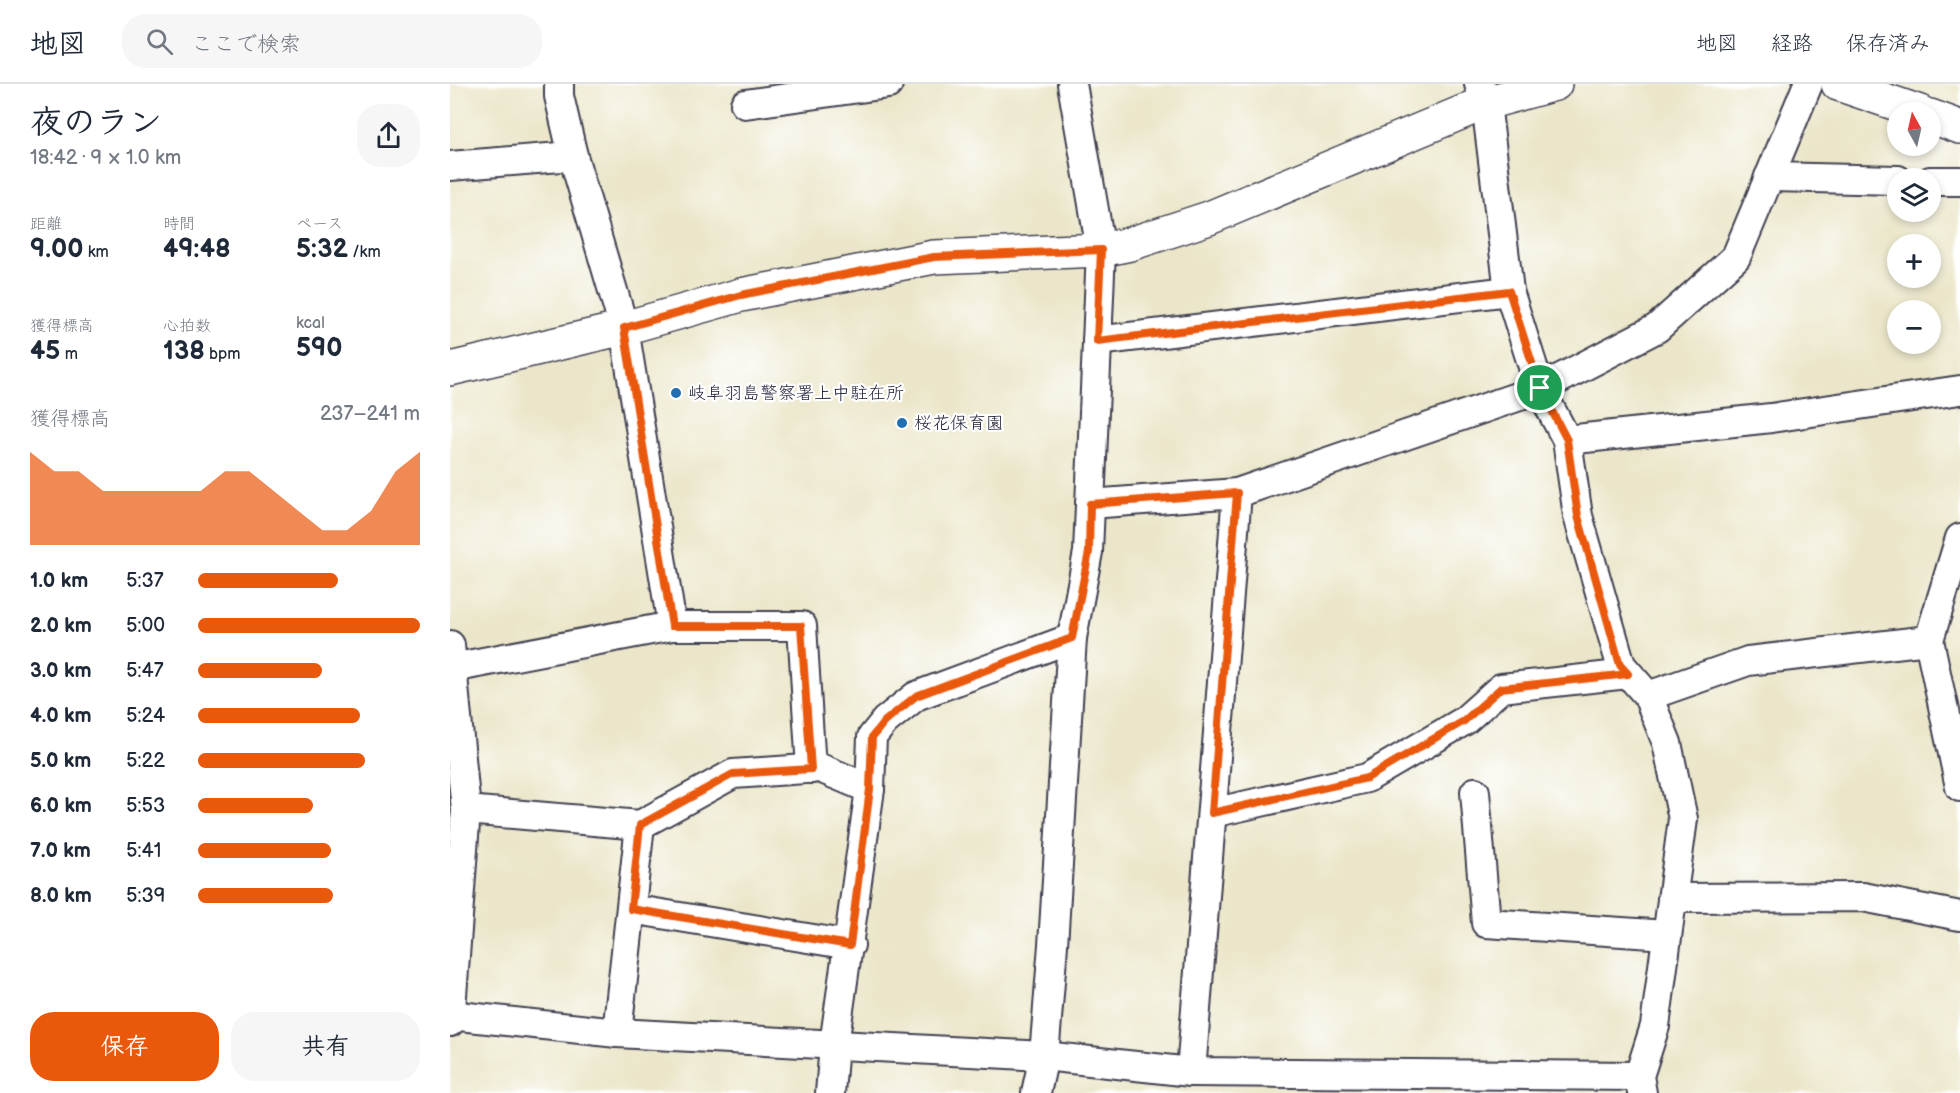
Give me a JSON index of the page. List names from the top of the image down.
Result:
{
  "places": ["岐阜羽島警察署上中駐在所", "桜花保育園"],
  "north": "top",
  "page": {
    "header": "地図",
    "search": "ここで検索",
    "nav": ["地図", "経路", "保存済み"],
    "heading": ["夜のラン", "18:42 · 9 × 1.0 km"],
    "map_buttons": ["+", "−"],
    "stats": [
      ["距離", "9.00 km"],
      ["時間", "49:48"],
      ["ペース", "5:32 /km"],
      ["獲得標高", "45 m"],
      ["心拍数", "138 bpm"],
      ["kcal", "590"]
    ],
    "chart": ["獲得標高", "237–241 m"],
    "list": [
      {
        "name": "1.0 km",
        "note": "5:37"
      },
      {
        "name": "2.0 km",
        "note": "5:00"
      },
      {
        "name": "3.0 km",
        "note": "5:47"
      },
      {
        "name": "4.0 km",
        "note": "5:24"
      },
      {
        "name": "5.0 km",
        "note": "5:22"
      },
      {
        "name": "6.0 km",
        "note": "5:53"
      },
      {
        "name": "7.0 km",
        "note": "5:41"
      },
      {
        "name": "8.0 km",
        "note": "5:39"
      }
    ],
    "buttons": ["保存", "共有"]
  }
}
